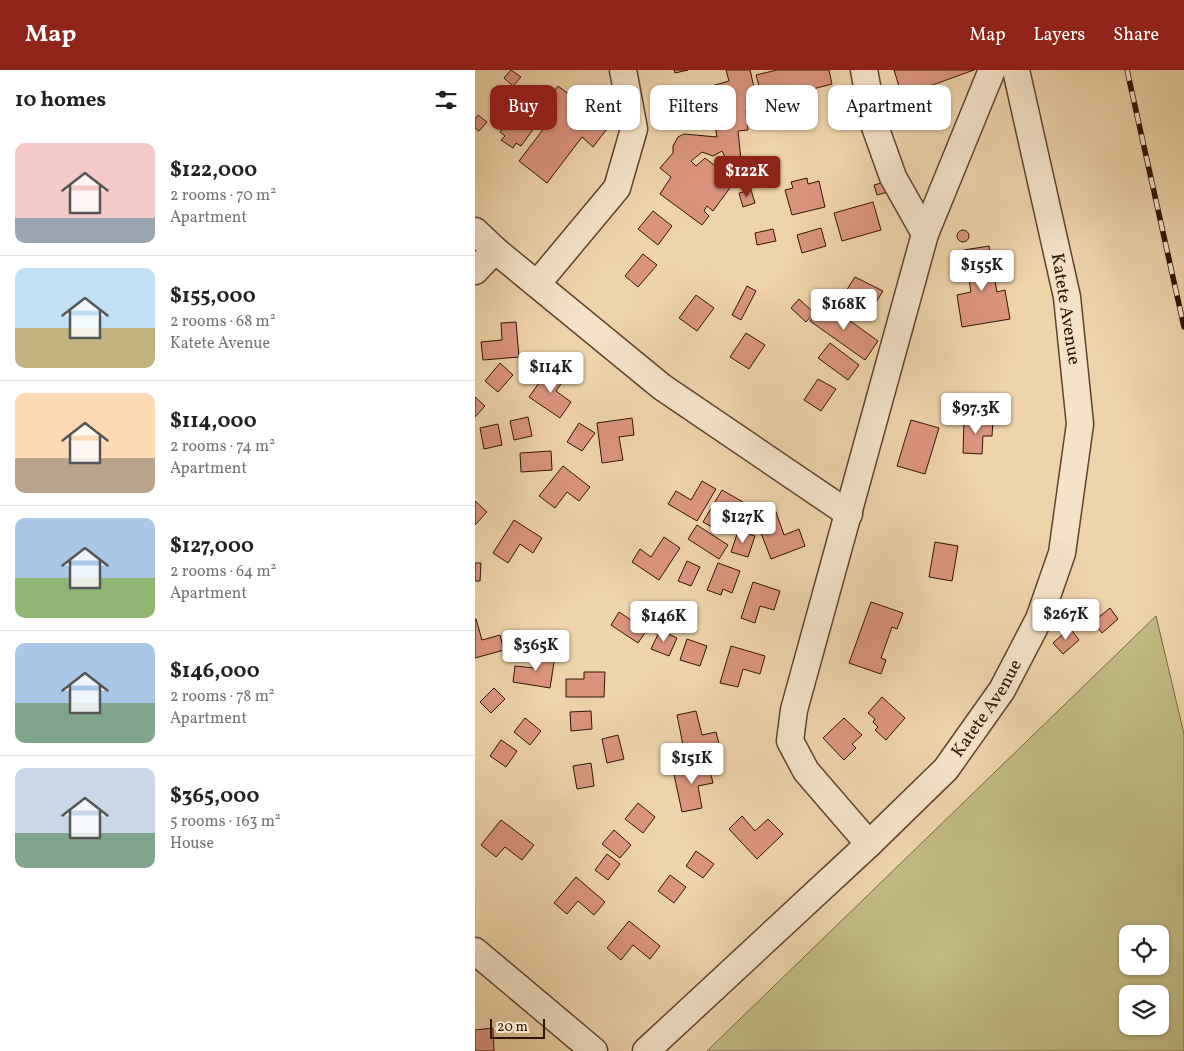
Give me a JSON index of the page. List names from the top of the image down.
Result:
{
  "streets": {
    "street": ["Katete Avenue"]
  },
  "scale_bar": "20 m",
  "page": {
    "header": "Map",
    "nav": ["Map", "Layers", "Share"],
    "heading": "10 homes",
    "chip": [
      "Buy",
      "Rent",
      "Filters",
      "New",
      "Apartment"
    ],
    "list": [
      {
        "name": "$122,000",
        "note": "2 rooms · 70 m² · Apartment"
      },
      {
        "name": "$155,000",
        "note": "2 rooms · 68 m² · Katete Avenue"
      },
      {
        "name": "$114,000",
        "note": "2 rooms · 74 m² · Apartment"
      },
      {
        "name": "$127,000",
        "note": "2 rooms · 64 m² · Apartment"
      },
      {
        "name": "$146,000",
        "note": "2 rooms · 78 m² · Apartment"
      },
      {
        "name": "$365,000",
        "note": "5 rooms · 163 m² · House"
      }
    ],
    "price": [
      "$122K",
      "$155K",
      "$168K",
      "$114K",
      "$97.3K",
      "$127K",
      "$267K",
      "$146K",
      "$365K",
      "$151K"
    ],
    "scale": "20 m"
  }
}
